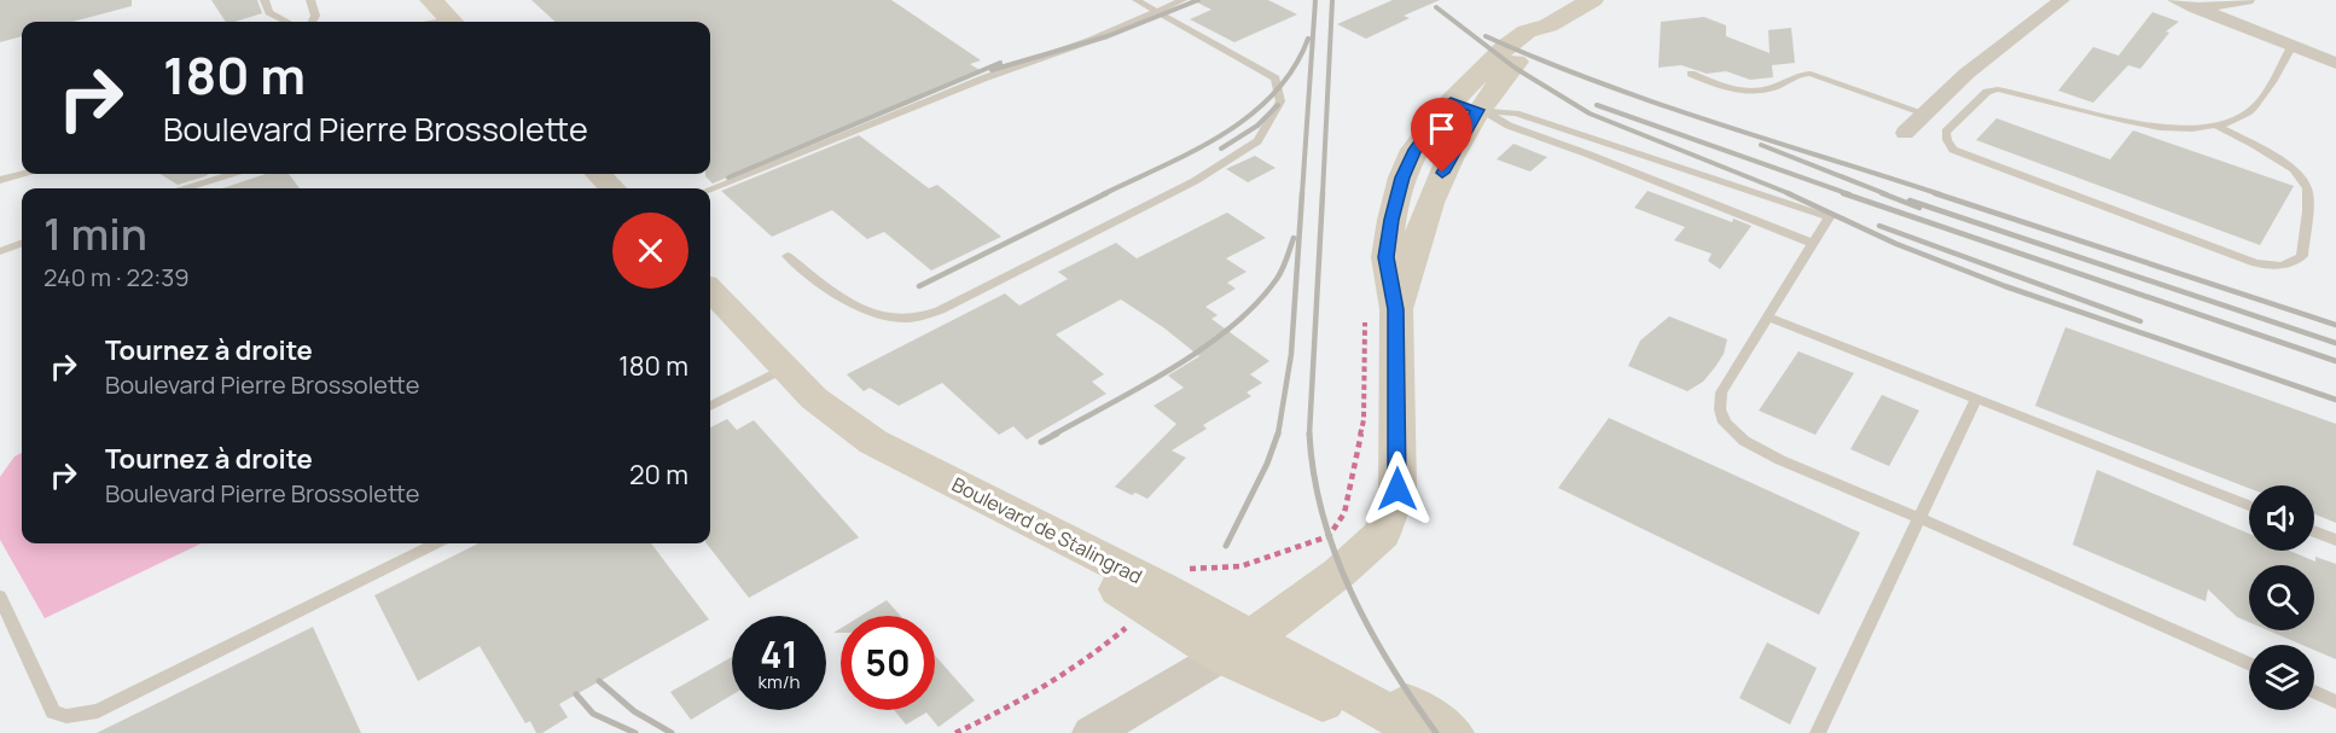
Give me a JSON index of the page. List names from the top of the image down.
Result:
{
  "streets": {
    "main road": ["Boulevard de Stalingrad"]
  },
  "page": {
    "turn": ["180 m", "Boulevard Pierre Brossolette"],
    "heading": ["1 min", "240 m · 22:39"],
    "list": [
      {
        "name": "Tournez à droite",
        "note": "Boulevard Pierre Brossolette",
        "value": "180 m"
      },
      {
        "name": "Tournez à droite",
        "note": "Boulevard Pierre Brossolette",
        "value": "20 m"
      }
    ],
    "speed": "41 km/h",
    "limit": "50"
  }
}
